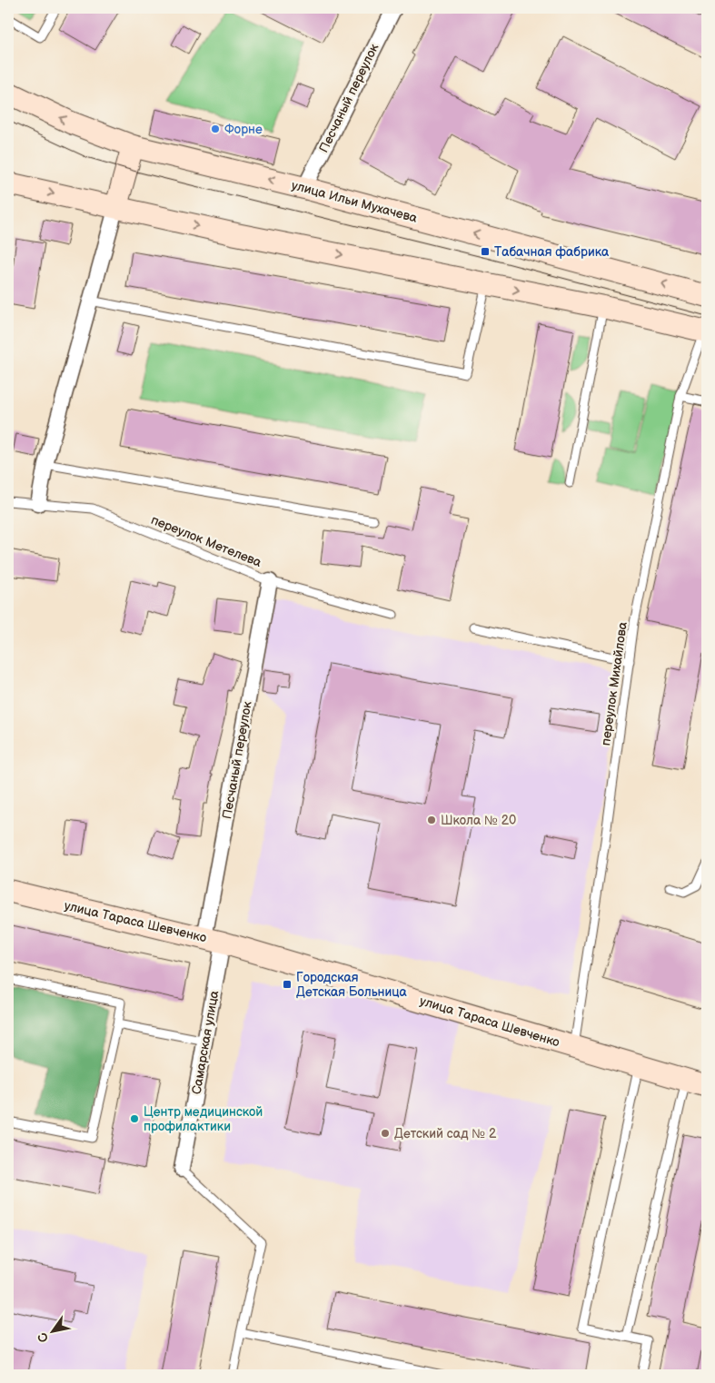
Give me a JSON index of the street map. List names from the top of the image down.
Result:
{
  "streets": {
    "main road": ["улица Ильи Мухачева", "улица Тараса Шевченко"],
    "street": ["Песчаный переулок", "Самарская улица"],
    "lane": ["переулок Метелева", "переулок Михайлова"]
  },
  "crossings": [
    ["Песчаный переулок", "улица Ильи Мухачева"],
    ["Песчаный переулок", "переулок Метелева"],
    ["Песчаный переулок", "улица Тараса Шевченко"],
    ["Песчаный переулок", "Самарская улица"],
    ["переулок Михайлова", "улица Тараса Шевченко"],
    ["улица Тараса Шевченко", "Самарская улица"]
  ],
  "places": {
    "other": [
      "Форне",
      "Школа № 20",
      "Центр медицинской профилактики",
      "Детский сад № 2"
    ],
    "transit": ["Табачная фабрика", "Городская Детская Больница"]
  },
  "north": "bottom left"
}
